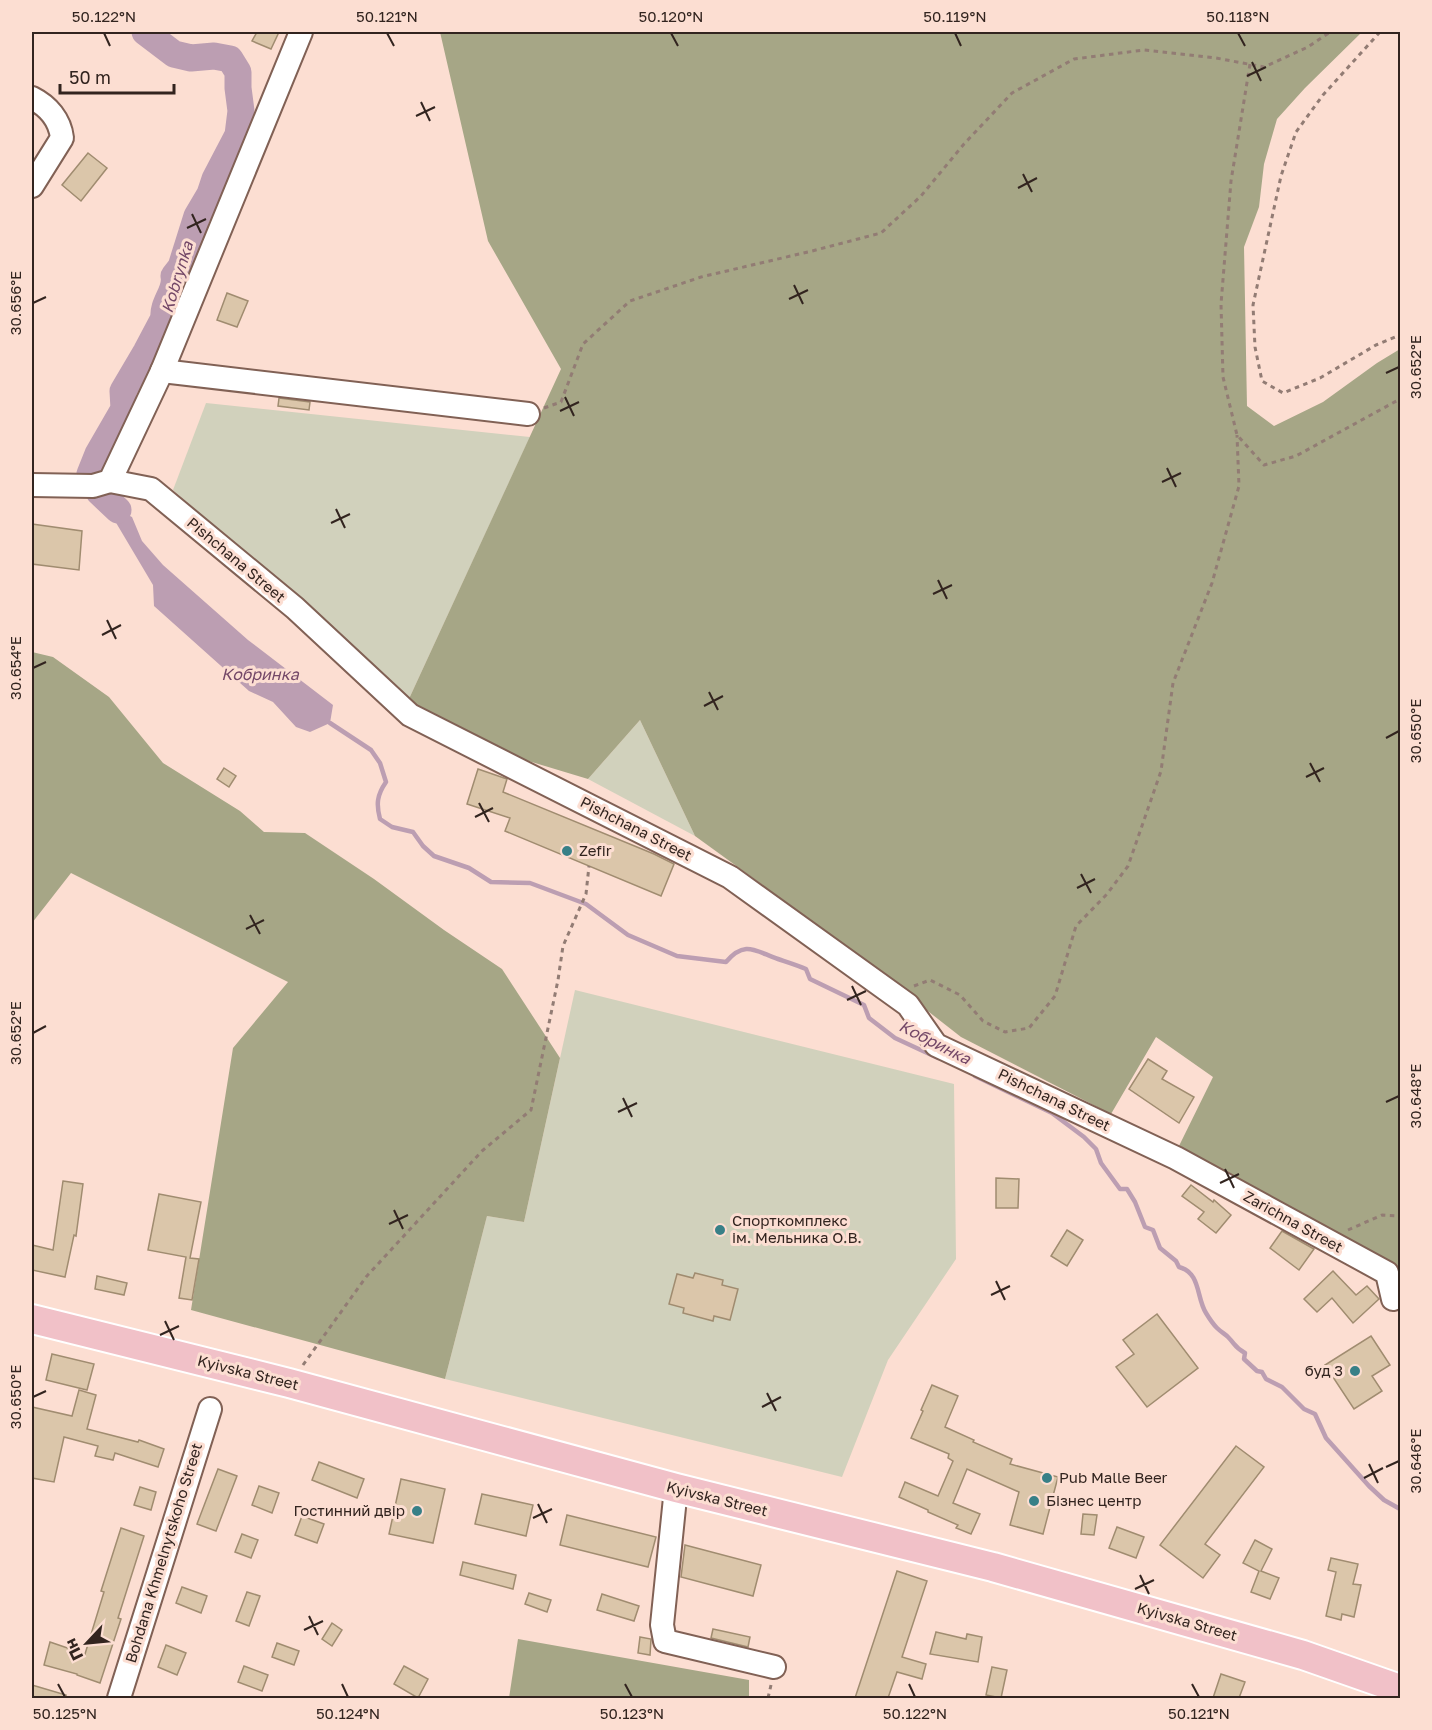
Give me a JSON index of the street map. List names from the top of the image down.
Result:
{
  "streets": {
    "main road": ["Kyivska Street"],
    "street": ["Pishchana Street", "Zarichna Street", "Bohdana Khmelnytskoho Street"]
  },
  "crossings": [
    ["Pishchana Street", "Zarichna Street"]
  ],
  "water": ["Kobrynka", "Кобринка"],
  "places": [
    "Zefir",
    "Спорткомплекс ім. Мельника О.В.",
    "буд 3",
    "Pub Malle Beer",
    "Бізнес центр",
    "Гостинний двір"
  ],
  "scale_bar": "50 m",
  "north": "bottom left",
  "coordinates": [
    "50.122°N",
    "50.121°N",
    "50.120°N",
    "50.119°N",
    "50.118°N",
    "30.656°E",
    "30.652°E",
    "30.654°E",
    "30.650°E",
    "30.648°E",
    "30.646°E",
    "50.125°N",
    "50.124°N",
    "50.123°N"
  ]
}
